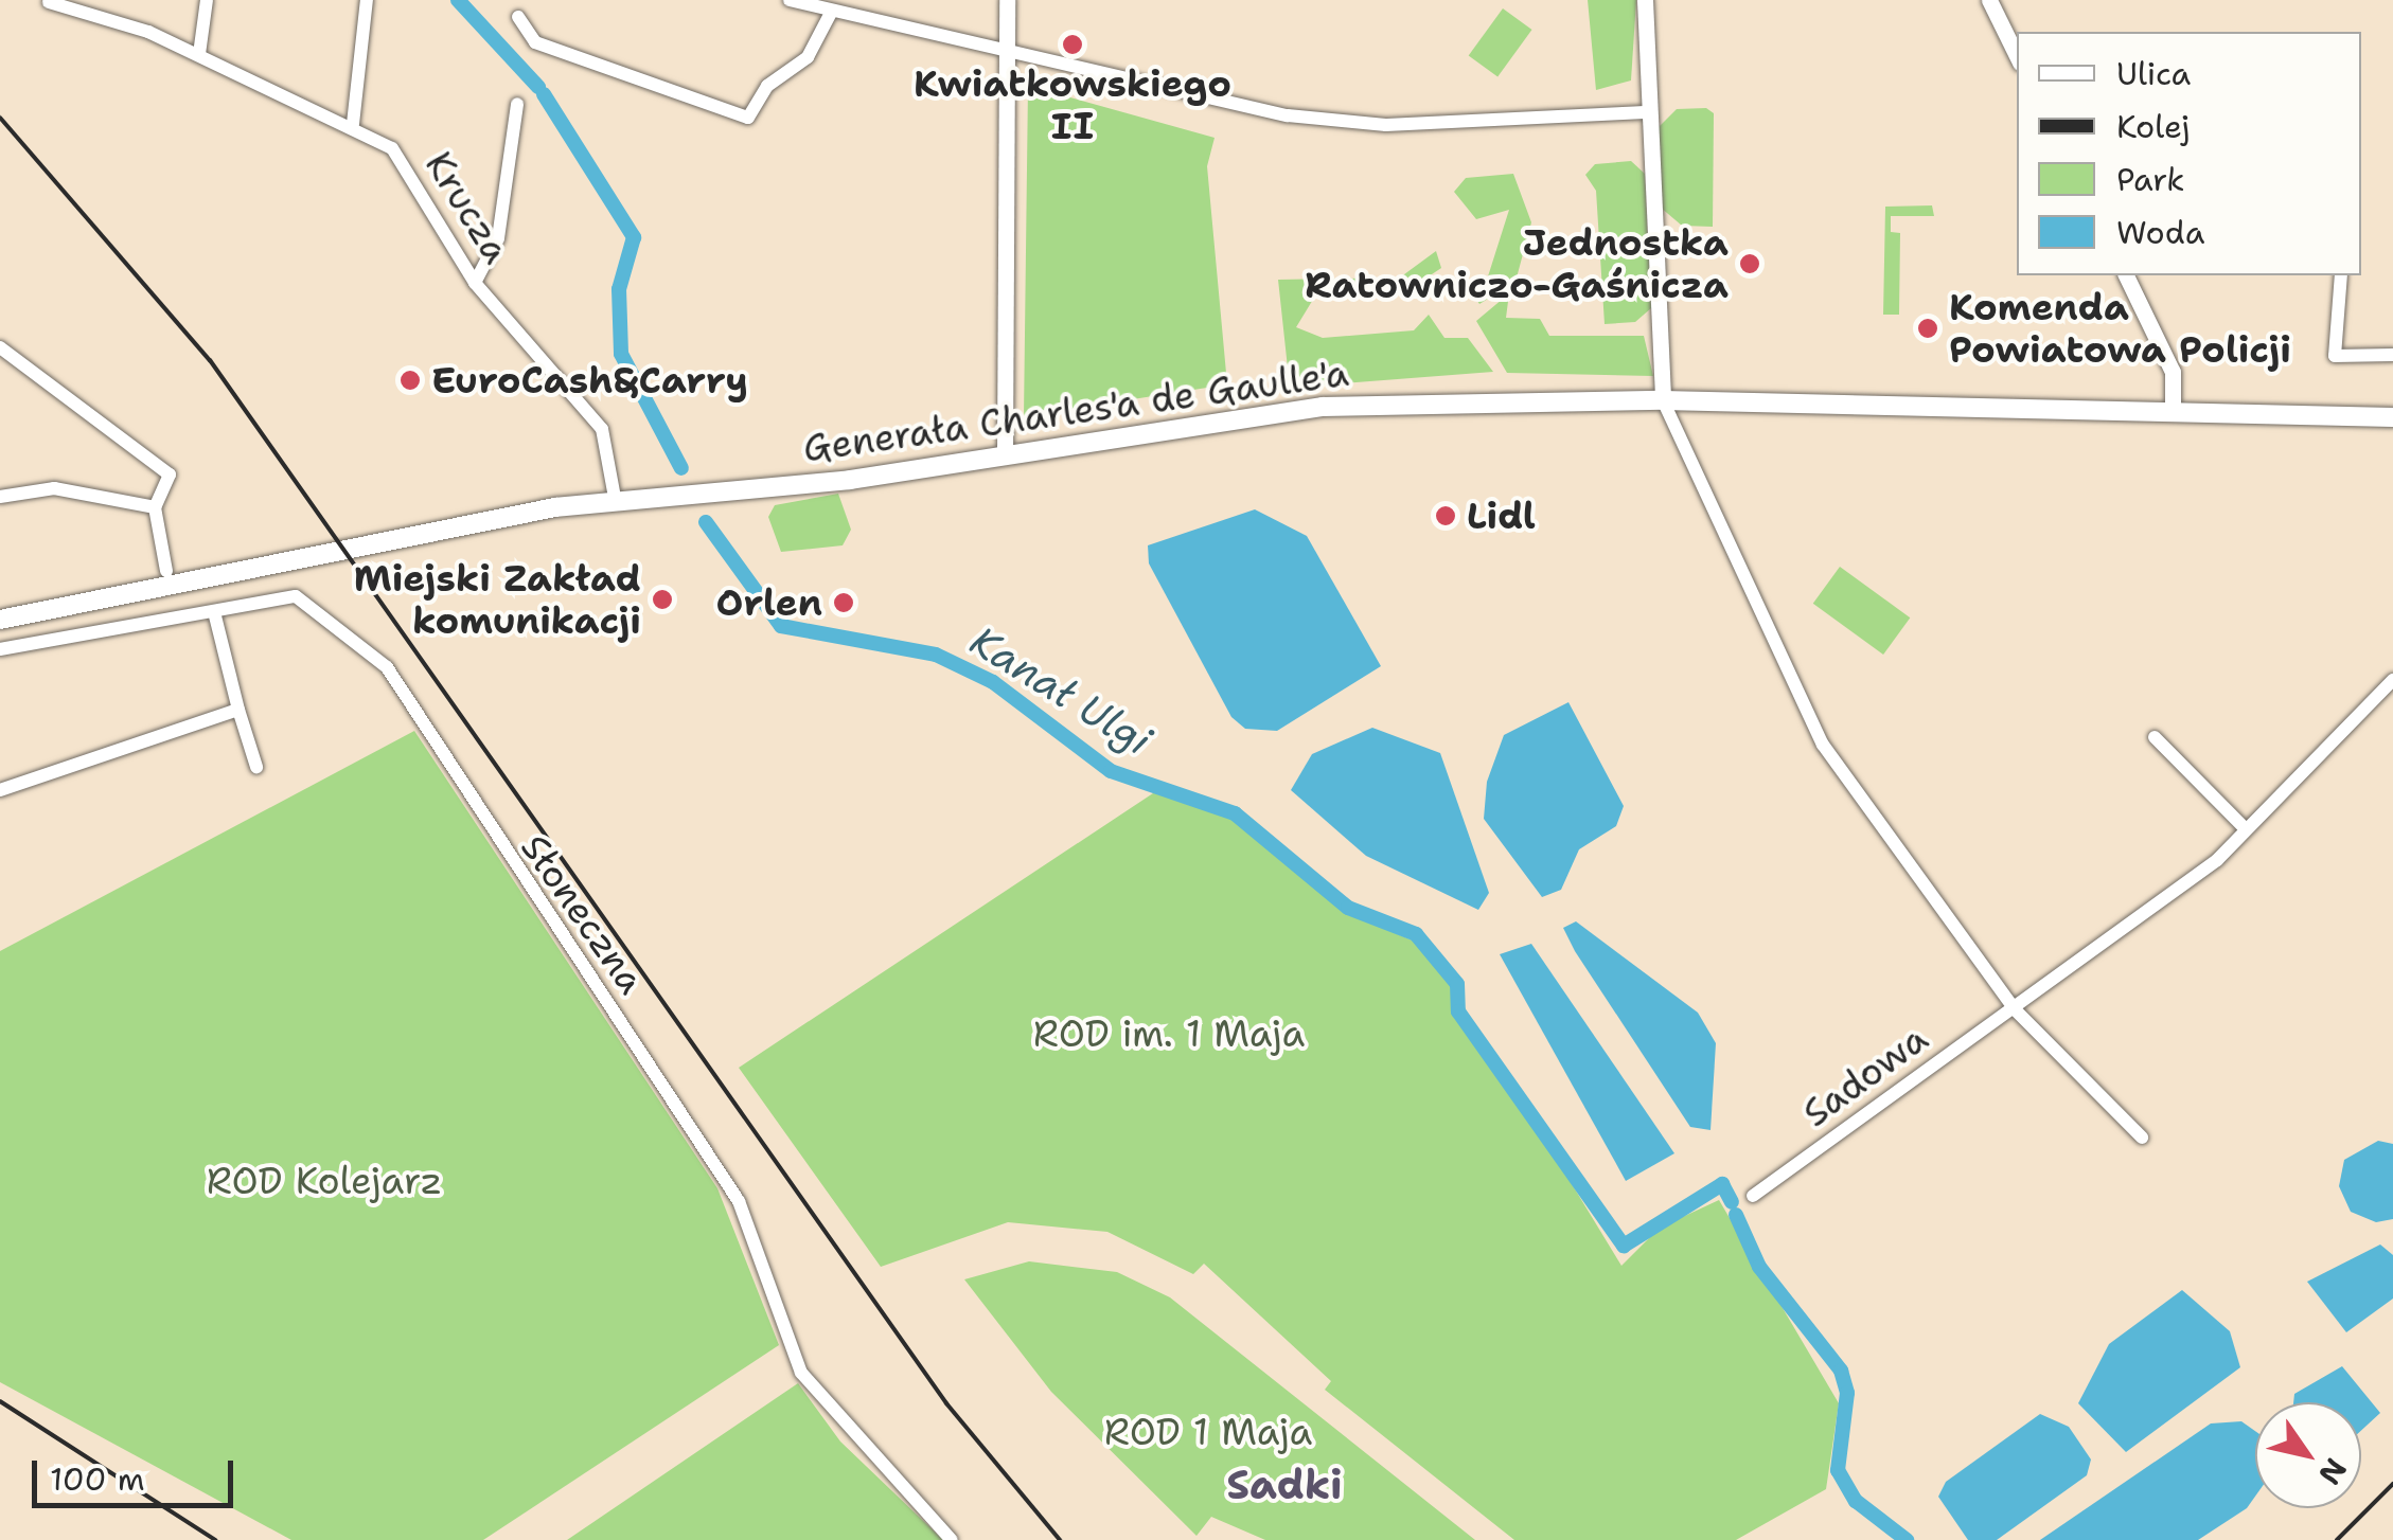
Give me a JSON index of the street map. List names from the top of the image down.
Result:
{
  "streets": {
    "main road": ["Generała Charles'a de Gaulle'a"],
    "street": ["Krucza", "Słoneczna", "Sadowa"]
  },
  "crossings": [
    ["Krucza", "Generała Charles'a de Gaulle'a"]
  ],
  "districts": ["Sadki"],
  "water": ["Kanał Ulgi"],
  "parks": ["ROD im. 1 Maja", "ROD Kolejarz", "ROD 1 Maja"],
  "places": [
    "Kwiatkowskiego II",
    "Jednostka Ratowniczo-Gaśnicza",
    "Komenda Powiatowa Policji",
    "EuroCash&Carry",
    "Lidl",
    "Miejski Zakład komunikacji",
    "Orlen"
  ],
  "legend": [
    "Ulica",
    "Kolej",
    "Park",
    "Woda"
  ],
  "scale_bar": "100 m",
  "north": "bottom right"
}
